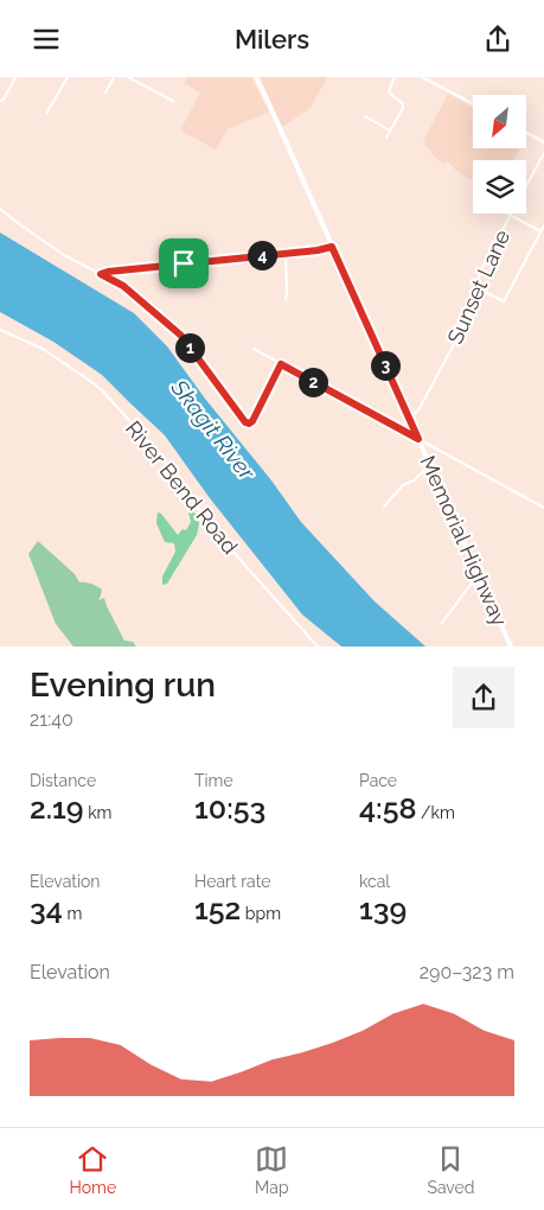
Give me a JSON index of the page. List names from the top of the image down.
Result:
{
  "streets": {
    "main road": ["Memorial Highway"],
    "street": ["Sunset Lane", "River Bend Road"]
  },
  "crossings": [
    ["Sunset Lane", "Memorial Highway"]
  ],
  "water": ["Skagit River"],
  "north": "bottom left",
  "page": {
    "header": "Milers",
    "pins": [
      "4",
      "1",
      "3",
      "2"
    ],
    "heading": ["Evening run", "21:40"],
    "stats": [
      ["Distance", "2.19 km"],
      ["Time", "10:53"],
      ["Pace", "4:58 /km"],
      ["Elevation", "34 m"],
      ["Heart rate", "152 bpm"],
      ["kcal", "139"]
    ],
    "chart": ["Elevation", "290–323 m"],
    "tabs": ["Home", "Map", "Saved"]
  }
}
